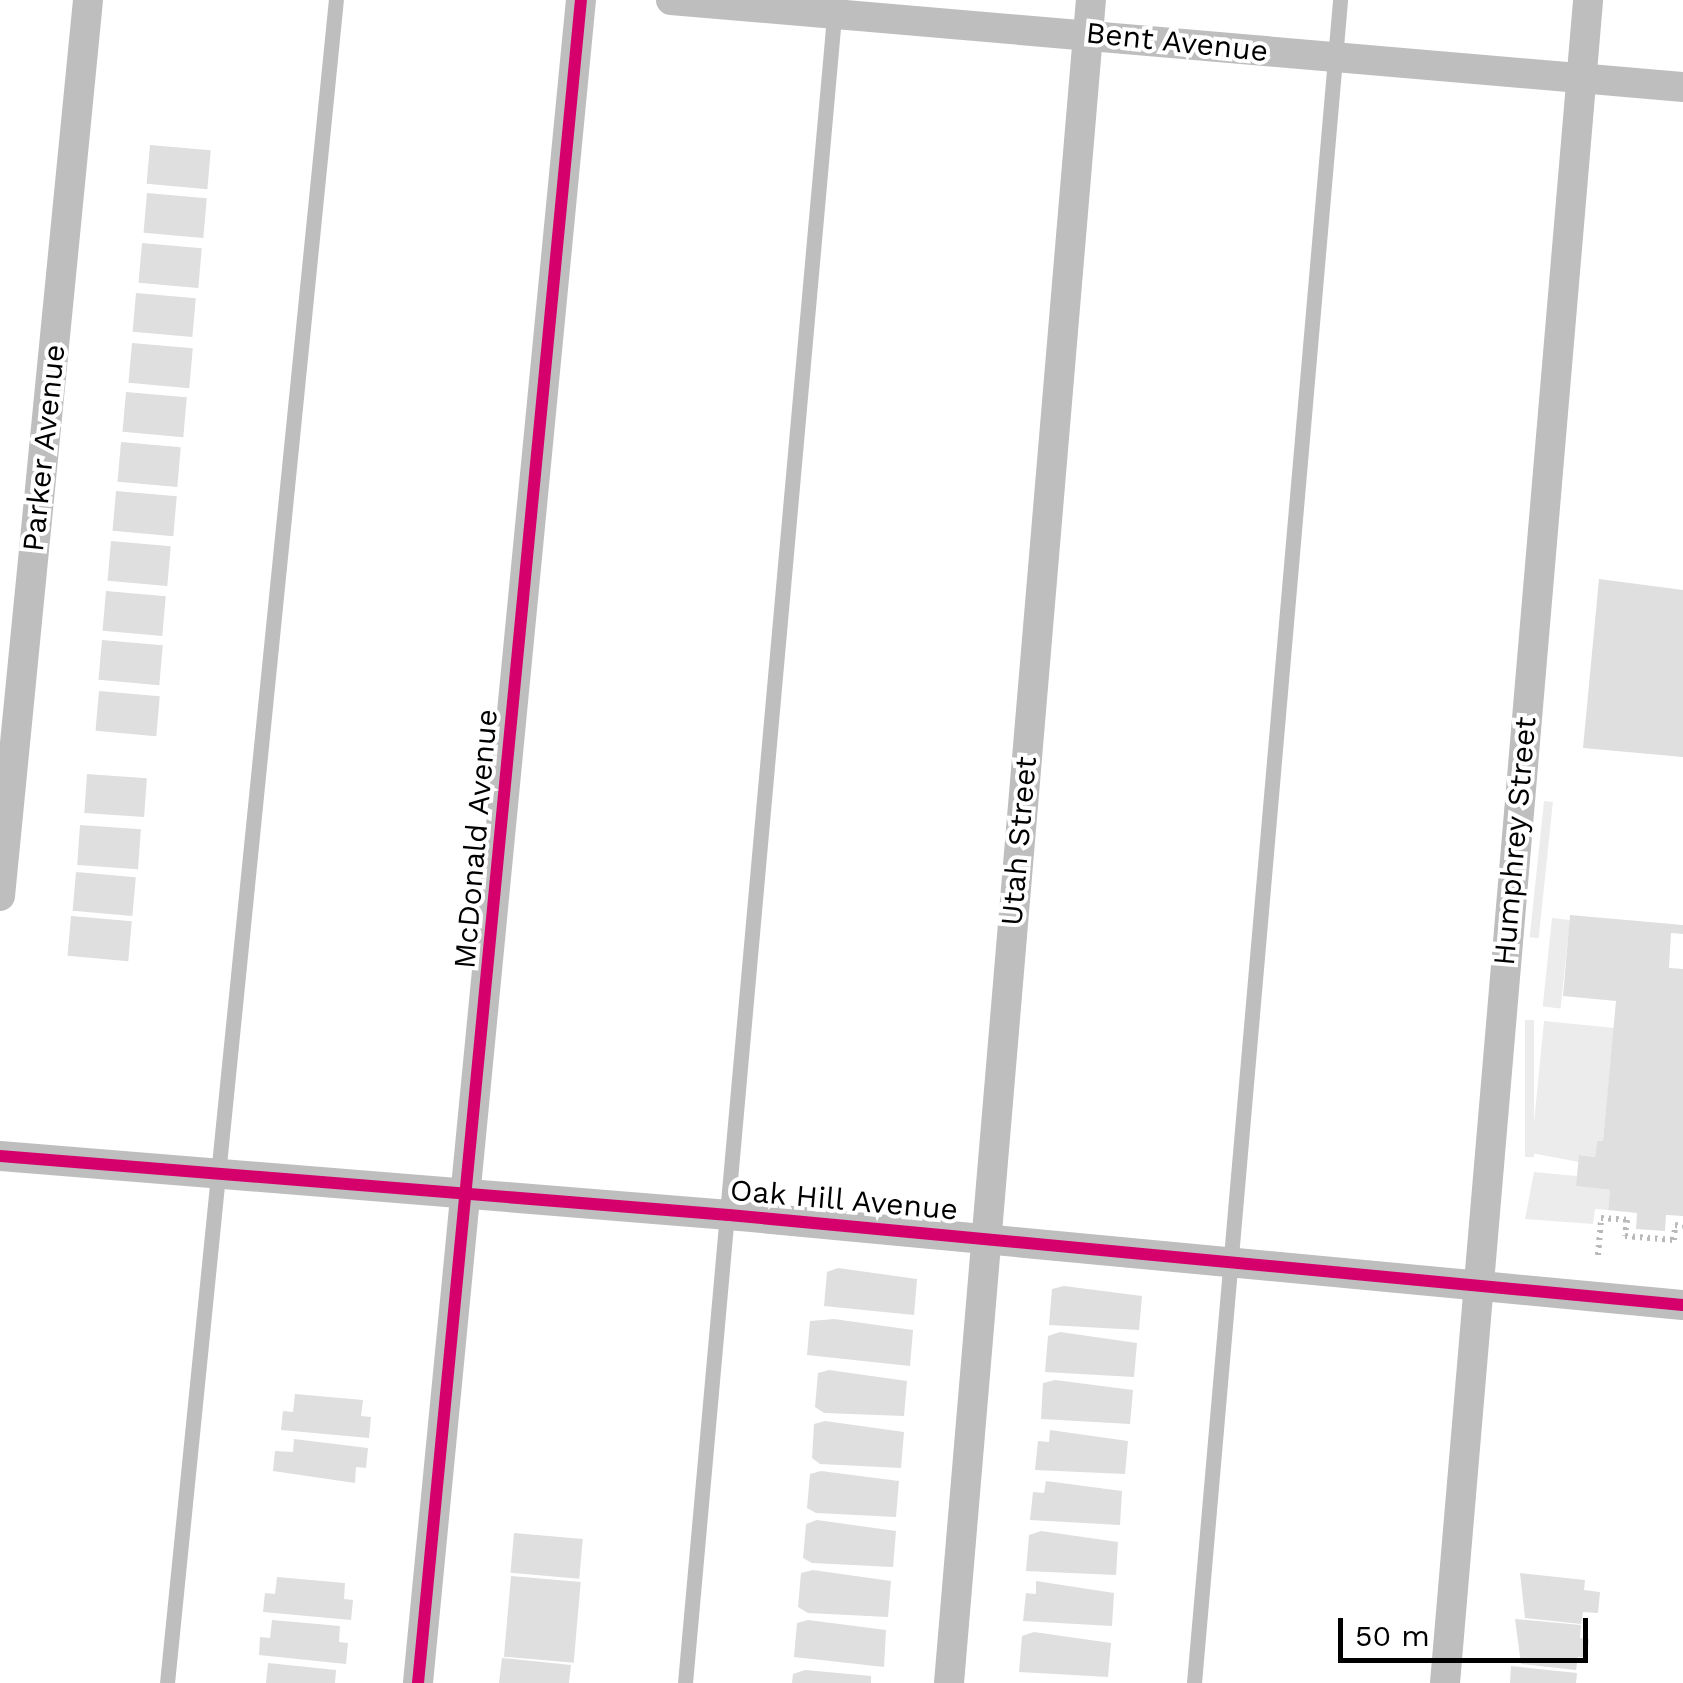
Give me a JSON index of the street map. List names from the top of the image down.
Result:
{
  "streets": {
    "street": [
      "Bent Avenue",
      "Parker Avenue",
      "McDonald Avenue",
      "Utah Street",
      "Humphrey Street",
      "Oak Hill Avenue"
    ]
  },
  "crossings": [
    ["Bent Avenue", "Utah Street"],
    ["Bent Avenue", "Humphrey Street"],
    ["McDonald Avenue", "Oak Hill Avenue"],
    ["Utah Street", "Oak Hill Avenue"],
    ["Humphrey Street", "Oak Hill Avenue"]
  ],
  "scale_bar": "50 m"
}
